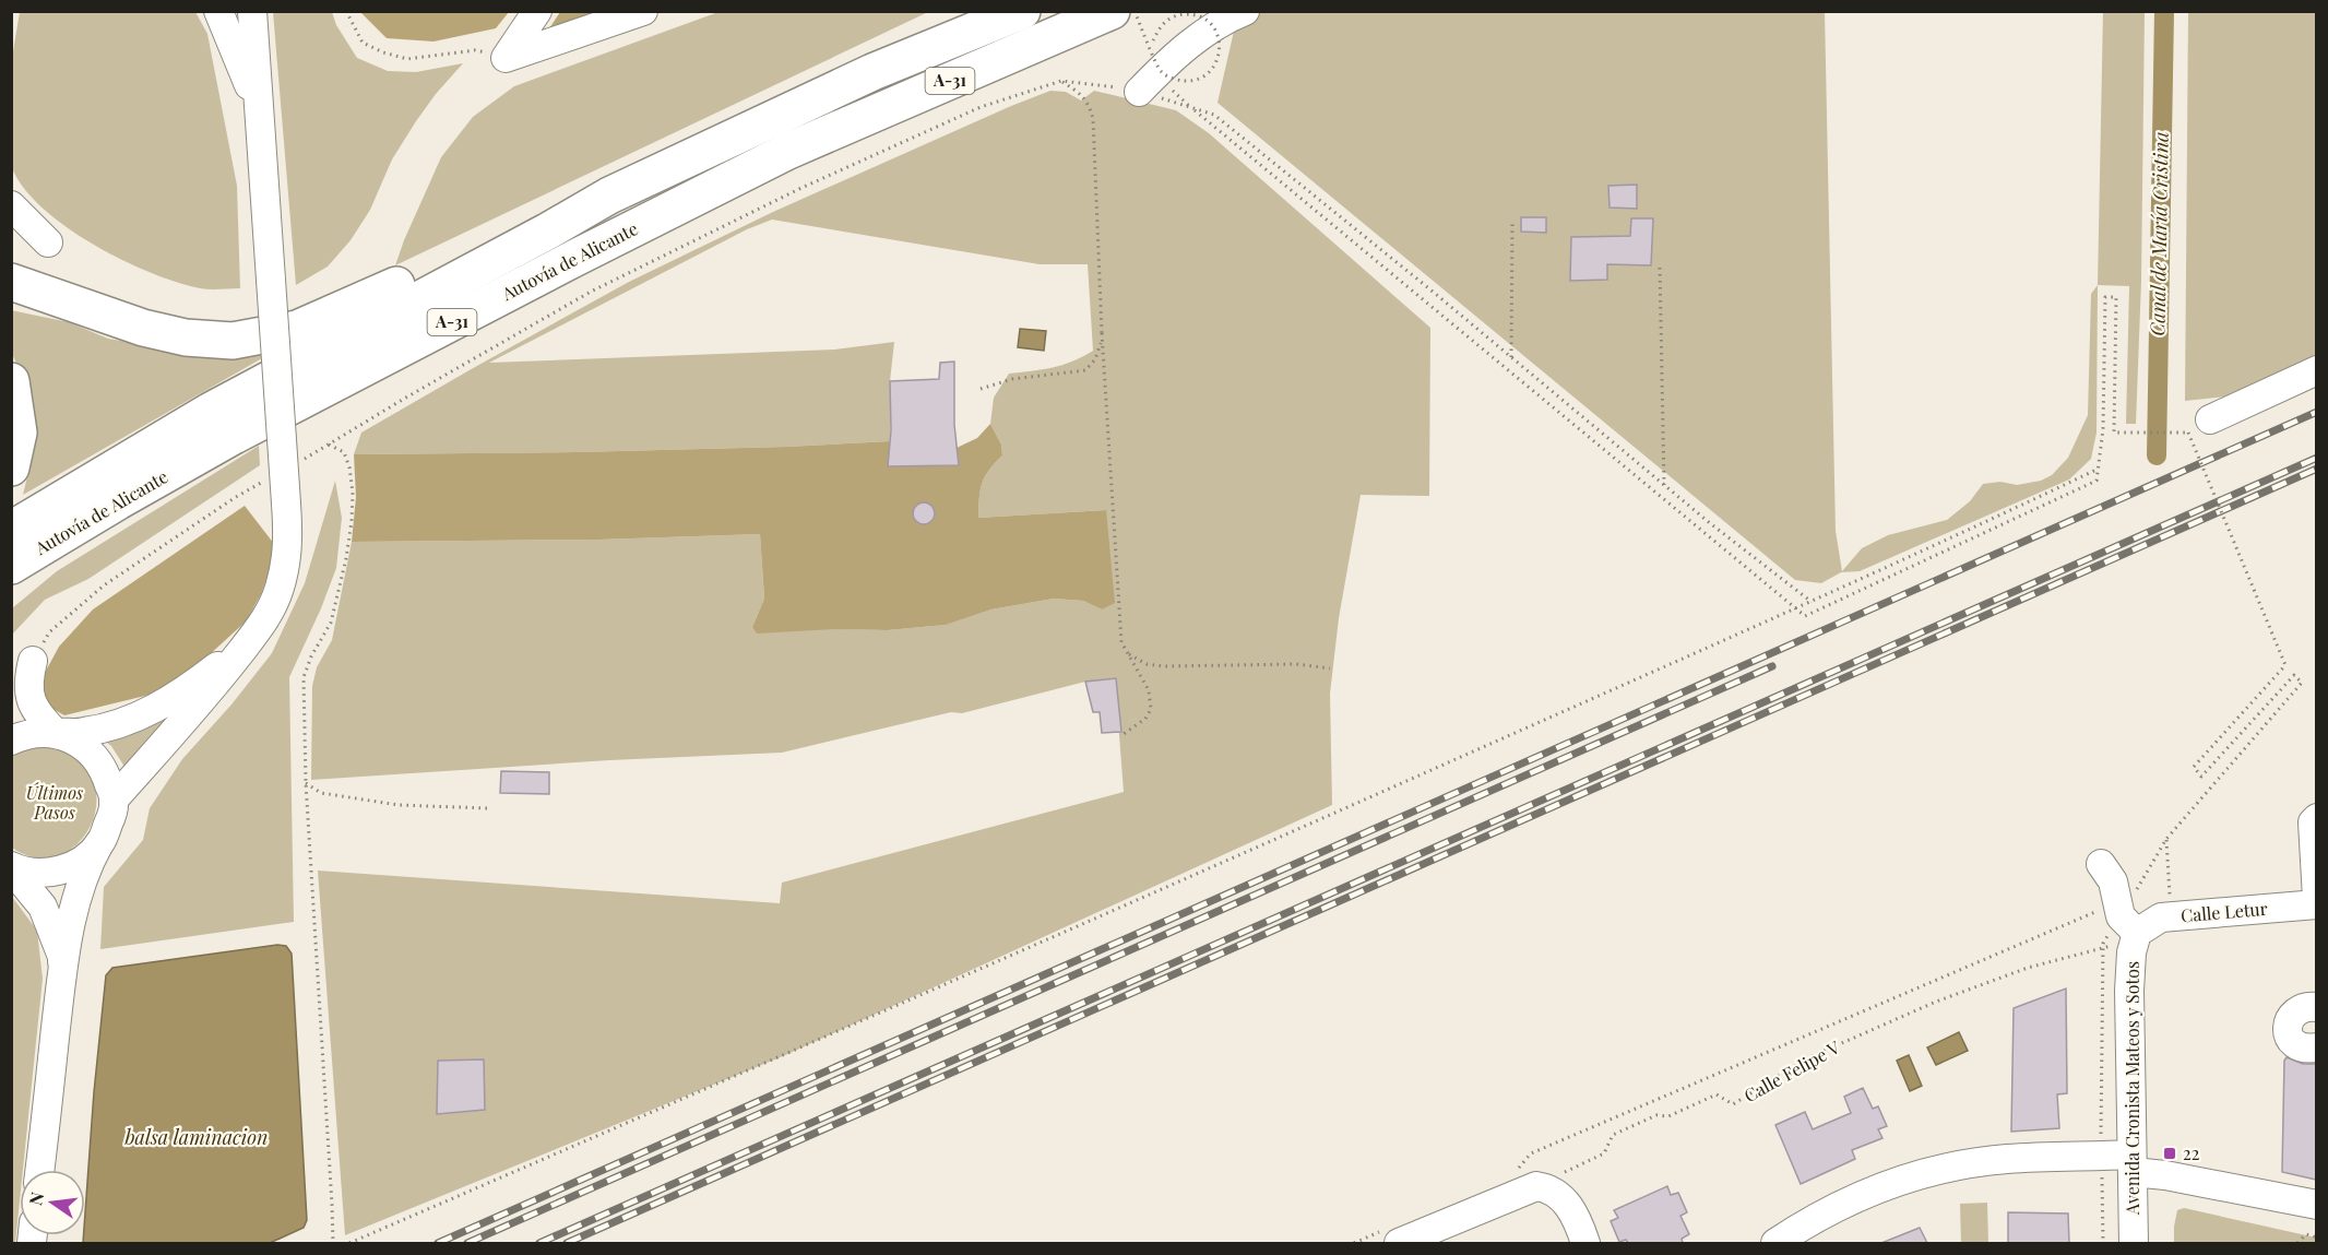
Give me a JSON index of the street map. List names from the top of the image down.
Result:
{
  "streets": {
    "highway": ["A-31", "Autovía de Alicante"],
    "street": ["Calle Letur", "Avenida Cronista Mateos y Sotos"],
    "path": ["Calle Felipe V"]
  },
  "crossings": [
    ["Calle Letur", "Calle Felipe V"],
    ["Calle Letur", "Avenida Cronista Mateos y Sotos"],
    ["Calle Felipe V", "Avenida Cronista Mateos y Sotos"]
  ],
  "water": ["Canal de María Cristina", "balsa laminacion"],
  "parks": ["Últimos Pasos"],
  "places": {
    "transit": ["22"]
  },
  "north": "left"
}
